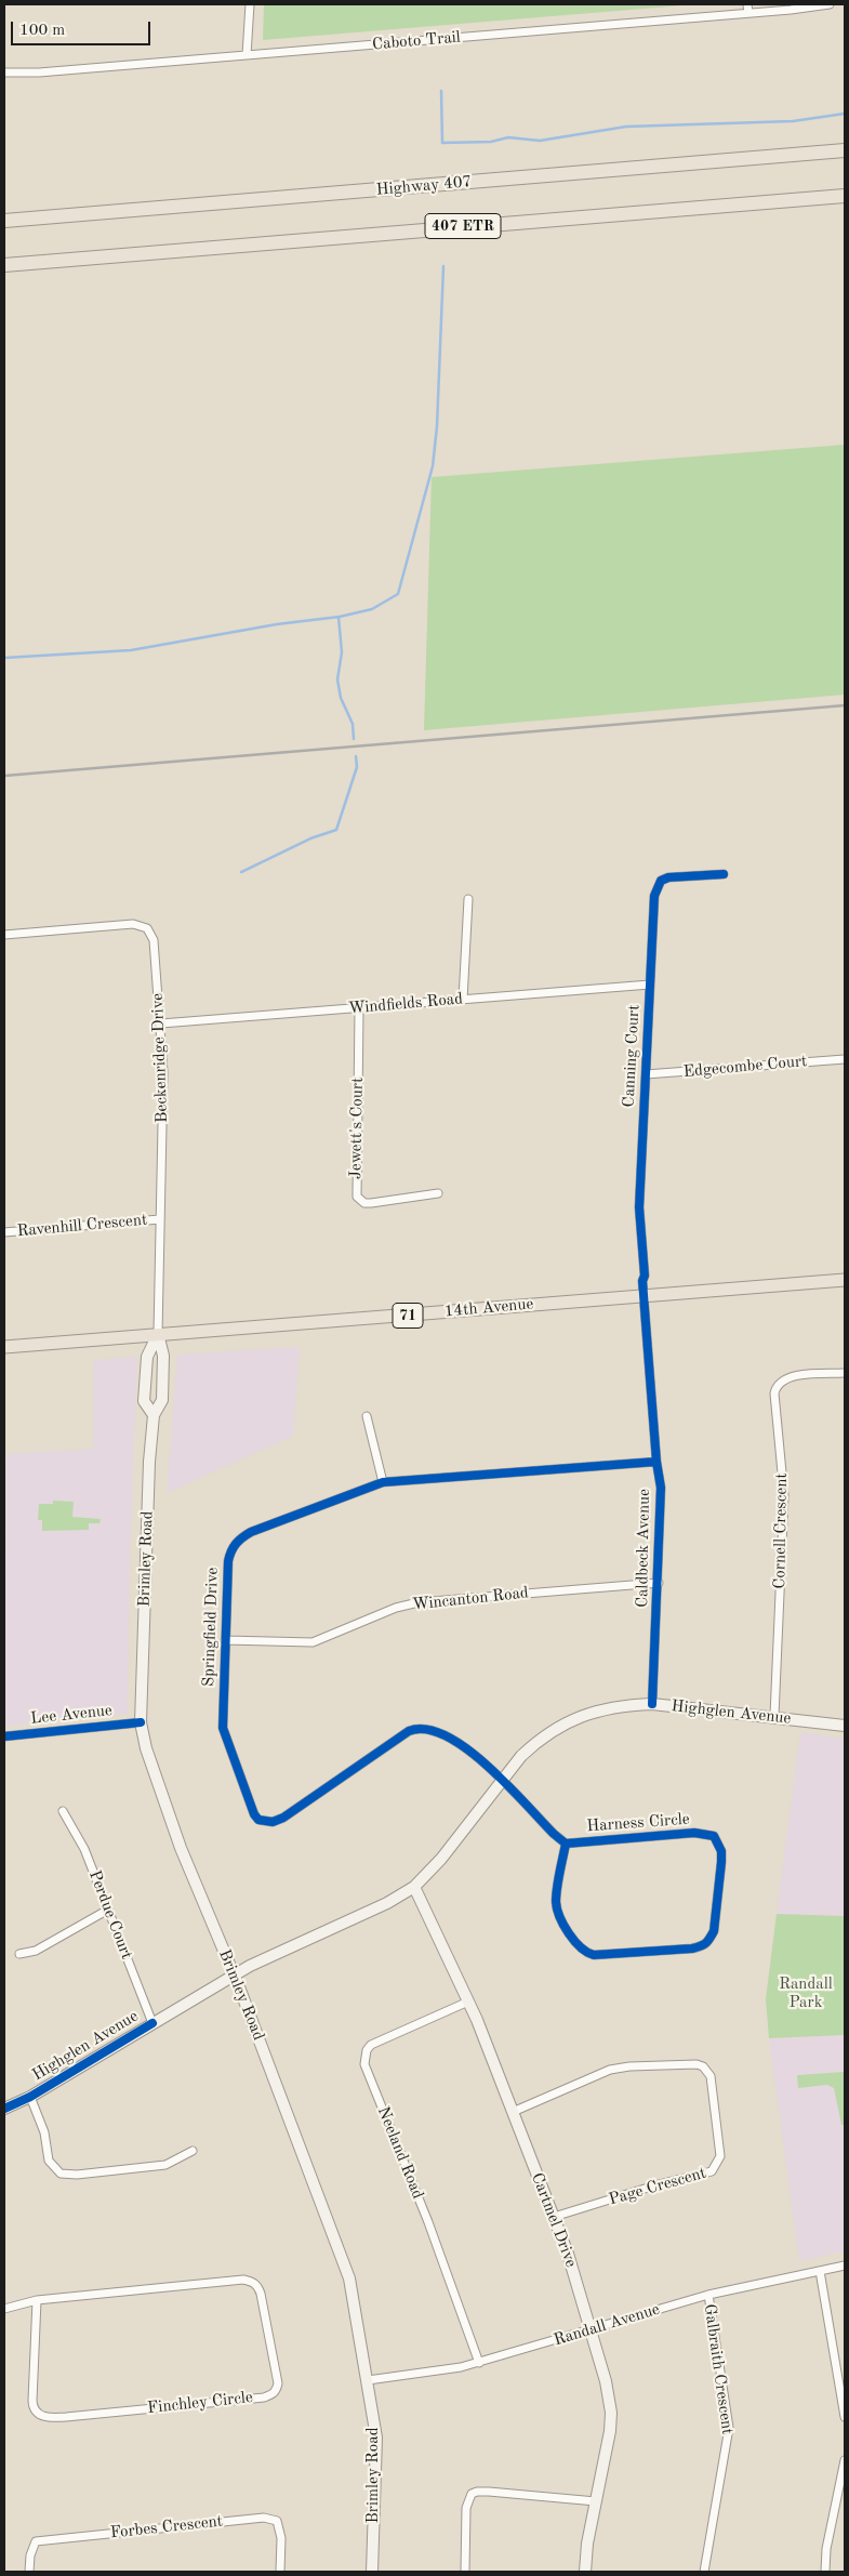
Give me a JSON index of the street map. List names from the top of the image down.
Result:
{
  "streets": {
    "highway": ["Highway 407", "407 ETR"],
    "main road": ["14th Avenue", "71"],
    "street": [
      "Caboto Trail",
      "Windfields Road",
      "Canning Court",
      "Beckenridge Drive",
      "Edgecombe Court",
      "Jewett's Court",
      "Ravenhill Crescent",
      "Cornell Crescent",
      "Caldbeck Avenue",
      "Brimley Road",
      "Wincanton Road",
      "Springfield Drive",
      "Highglen Avenue",
      "Lee Avenue",
      "Harness Circle",
      "Perdue Court",
      "Neeland Road",
      "Page Crescent",
      "Cartmel Drive",
      "Randall Avenue",
      "Galbraith Crescent",
      "Finchley Circle",
      "Forbes Crescent"
    ]
  },
  "crossings": [
    ["Windfields Road", "Canning Court"],
    ["Windfields Road", "Beckenridge Drive"],
    ["Windfields Road", "Jewett's Court"],
    ["Canning Court", "Edgecombe Court"],
    ["Canning Court", "14th Avenue"],
    ["Canning Court", "Caldbeck Avenue"],
    ["Beckenridge Drive", "Ravenhill Crescent"],
    ["Beckenridge Drive", "14th Avenue"],
    ["Beckenridge Drive", "Brimley Road"],
    ["14th Avenue", "Caldbeck Avenue"],
    ["14th Avenue", "Brimley Road"],
    ["Cornell Crescent", "Highglen Avenue"],
    ["Caldbeck Avenue", "Wincanton Road"],
    ["Caldbeck Avenue", "Springfield Drive"],
    ["Caldbeck Avenue", "Highglen Avenue"],
    ["Brimley Road", "Highglen Avenue"],
    ["Brimley Road", "Lee Avenue"],
    ["Brimley Road", "Randall Avenue"],
    ["Wincanton Road", "Springfield Drive"],
    ["Springfield Drive", "Highglen Avenue"],
    ["Springfield Drive", "Harness Circle"],
    ["Highglen Avenue", "Harness Circle"],
    ["Highglen Avenue", "Perdue Court"],
    ["Highglen Avenue", "Cartmel Drive"],
    ["Neeland Road", "Cartmel Drive"],
    ["Neeland Road", "Randall Avenue"],
    ["Page Crescent", "Cartmel Drive"],
    ["Cartmel Drive", "Randall Avenue"],
    ["Randall Avenue", "Galbraith Crescent"]
  ],
  "parks": ["Randall Park"],
  "scale_bar": "100 m"
}
